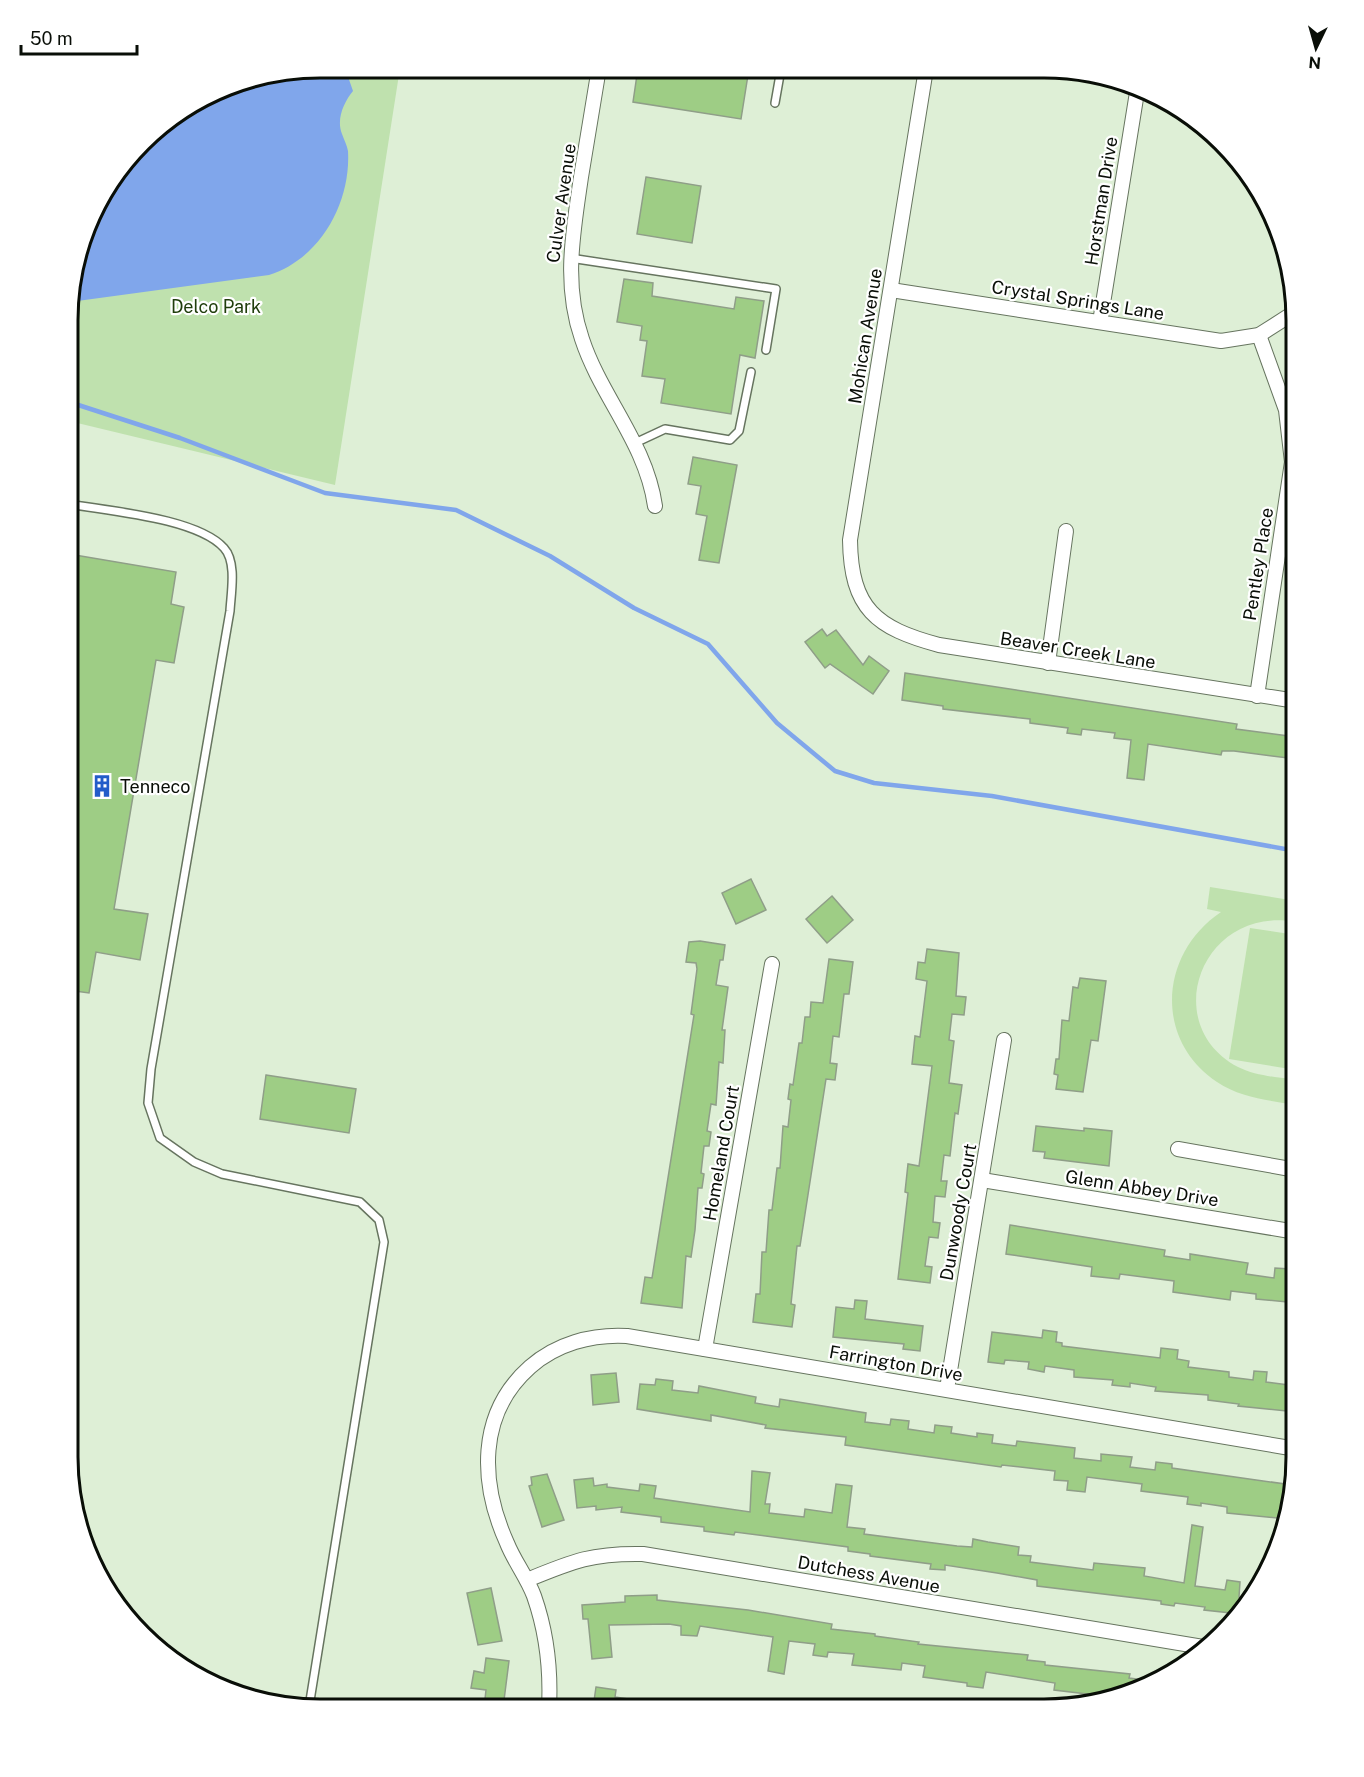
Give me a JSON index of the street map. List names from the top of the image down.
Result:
{
  "streets": {
    "street": [
      "Horstman Drive",
      "Culver Avenue",
      "Crystal Springs Lane",
      "Mohican Avenue",
      "Pentley Place",
      "Beaver Creek Lane",
      "Homeland Court",
      "Glenn Abbey Drive",
      "Dunwoody Court",
      "Farrington Drive",
      "Dutchess Avenue"
    ]
  },
  "crossings": [
    ["Horstman Drive", "Crystal Springs Lane"],
    ["Crystal Springs Lane", "Mohican Avenue"],
    ["Crystal Springs Lane", "Pentley Place"],
    ["Mohican Avenue", "Beaver Creek Lane"],
    ["Pentley Place", "Beaver Creek Lane"],
    ["Homeland Court", "Farrington Drive"],
    ["Glenn Abbey Drive", "Dunwoody Court"],
    ["Dunwoody Court", "Farrington Drive"],
    ["Farrington Drive", "Dutchess Avenue"]
  ],
  "parks": ["Delco Park"],
  "places": {
    "building": ["Tenneco"]
  },
  "scale_bar": "50 m",
  "north": "bottom"
}
